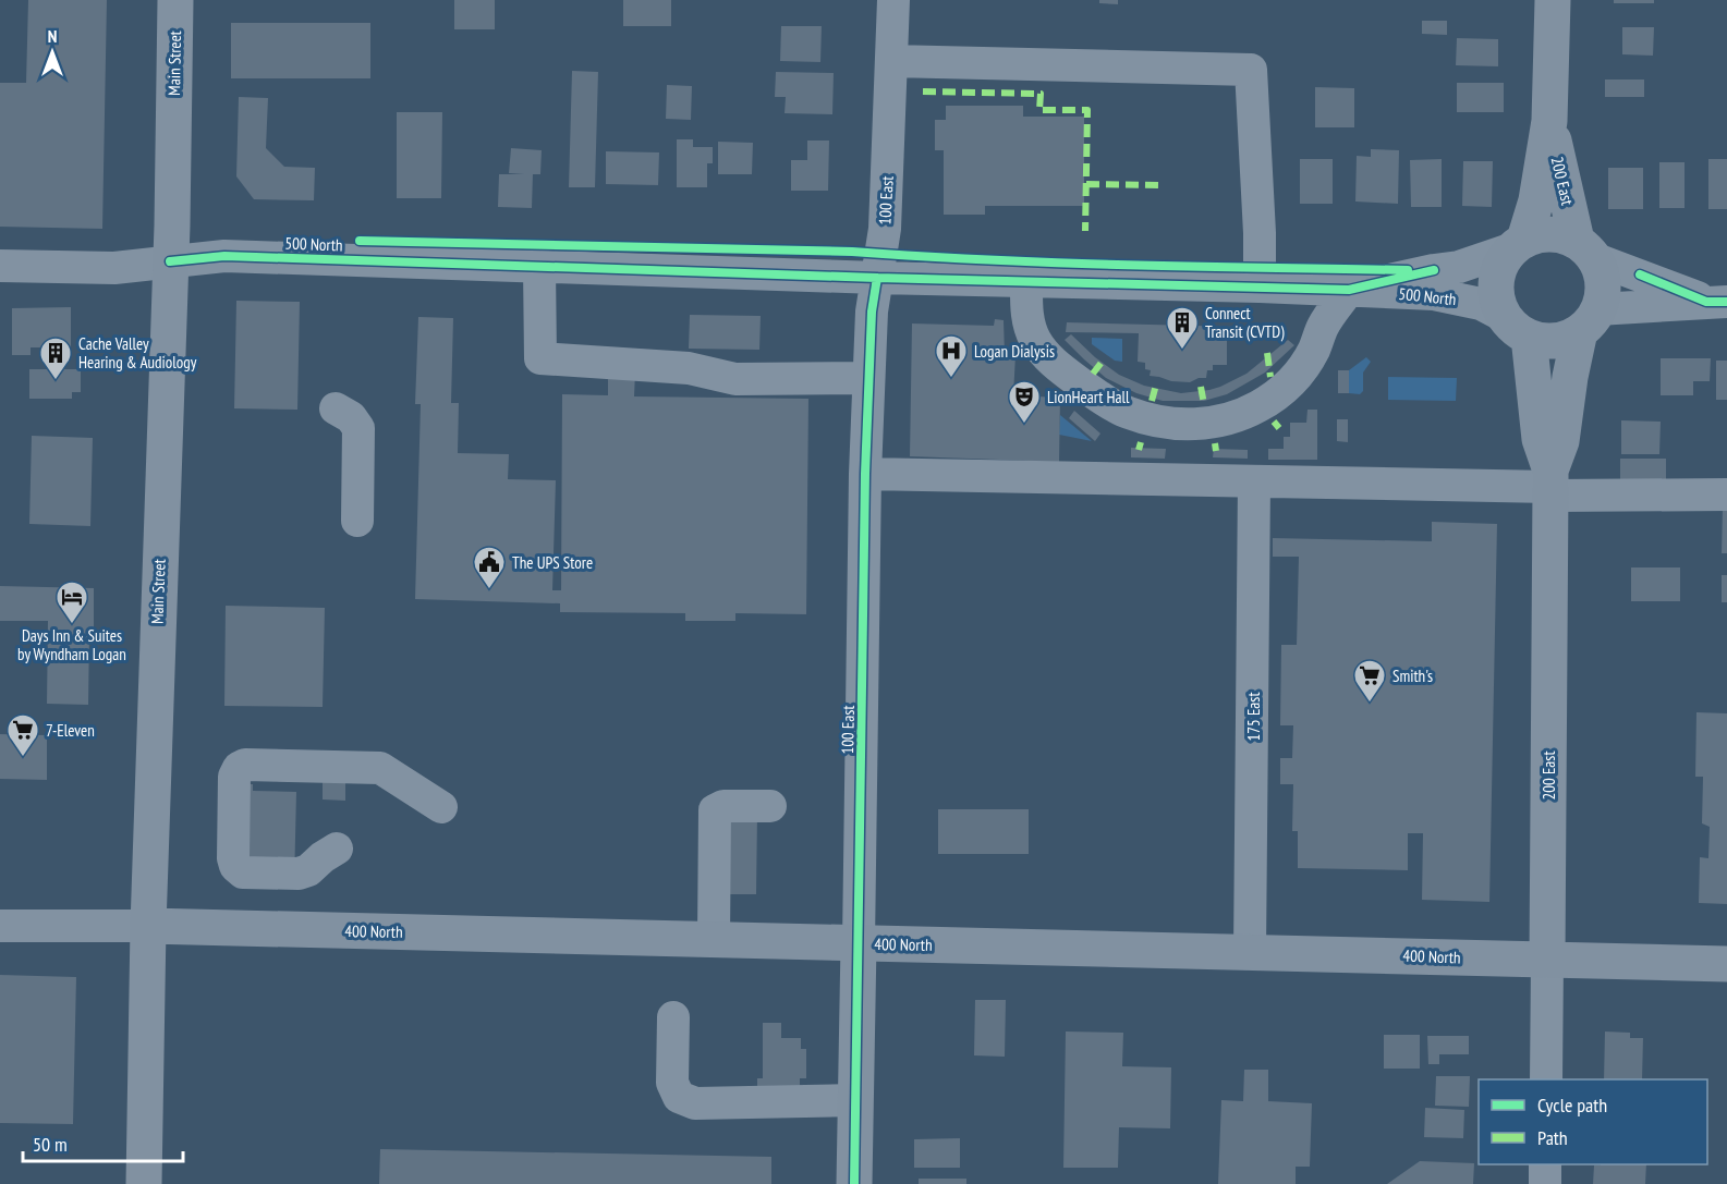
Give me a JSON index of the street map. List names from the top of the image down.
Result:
{
  "streets": {
    "main road": [
      "Main Street",
      "200 East",
      "100 East",
      "400 North"
    ],
    "street": ["500 North", "175 East"]
  },
  "crossings": [
    ["Main Street", "500 North"],
    ["Main Street", "400 North"],
    ["200 East", "500 North"],
    ["200 East", "400 North"],
    ["100 East", "500 North"],
    ["100 East", "400 North"],
    ["175 East", "400 North"]
  ],
  "places": {
    "building": ["Connect Transit (CVTD)", "Cache Valley Hearing & Audiology"],
    "hospital": ["Logan Dialysis"],
    "theatre": ["LionHeart Hall"],
    "public building": ["The UPS Store"],
    "hotel": ["Days Inn & Suites by Wyndham Logan"],
    "supermarket": ["Smith's", "7-Eleven"]
  },
  "legend": ["Cycle path", "Path"],
  "scale_bar": "50 m",
  "north": "top"
}
